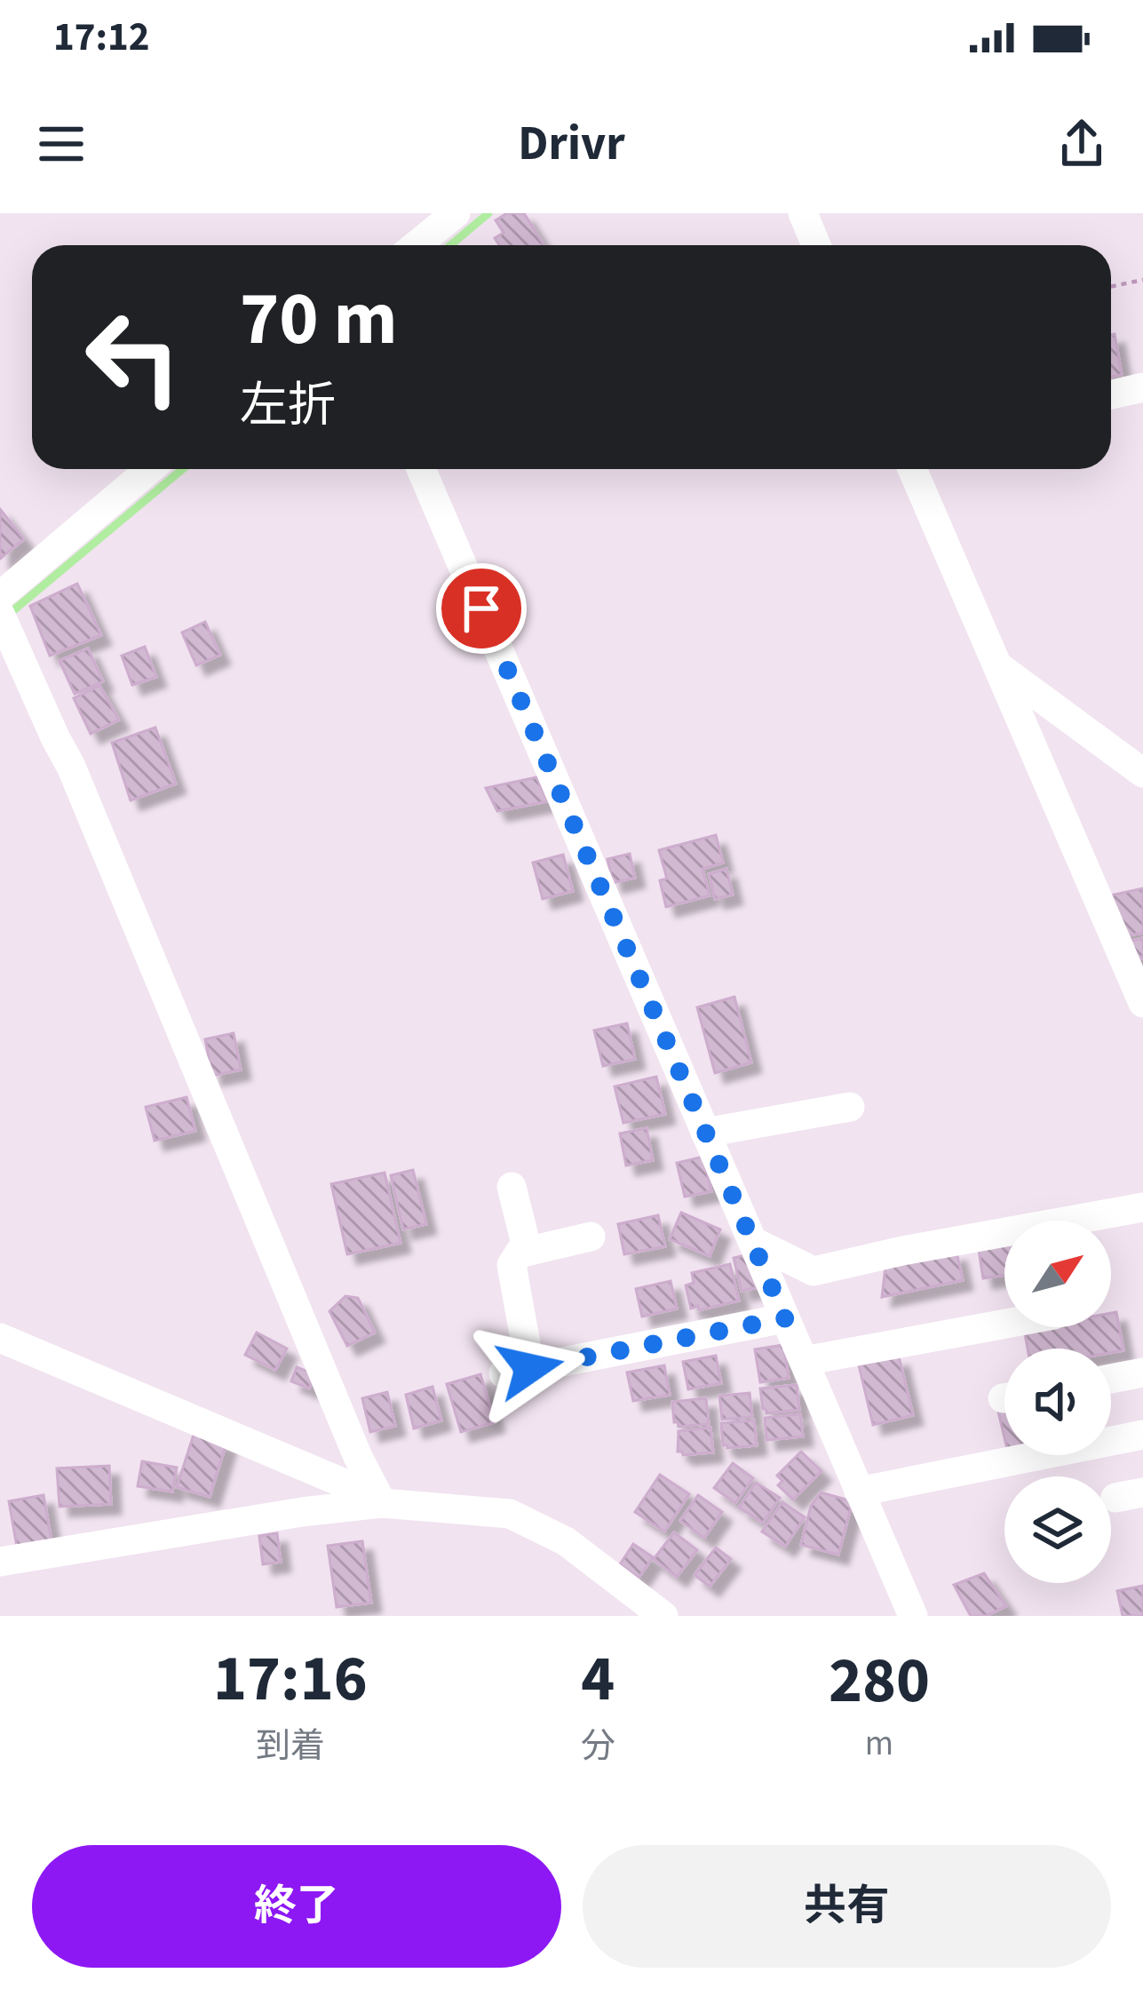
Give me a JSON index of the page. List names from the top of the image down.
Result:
{
  "north": "top right",
  "page": {
    "status": "17:12",
    "header": "Drivr",
    "turn": ["70 m", "左折"],
    "eta": [
      "17:16",
      "到着",
      "4",
      "分",
      "280",
      "m"
    ],
    "buttons": ["終了", "共有"]
  }
}
